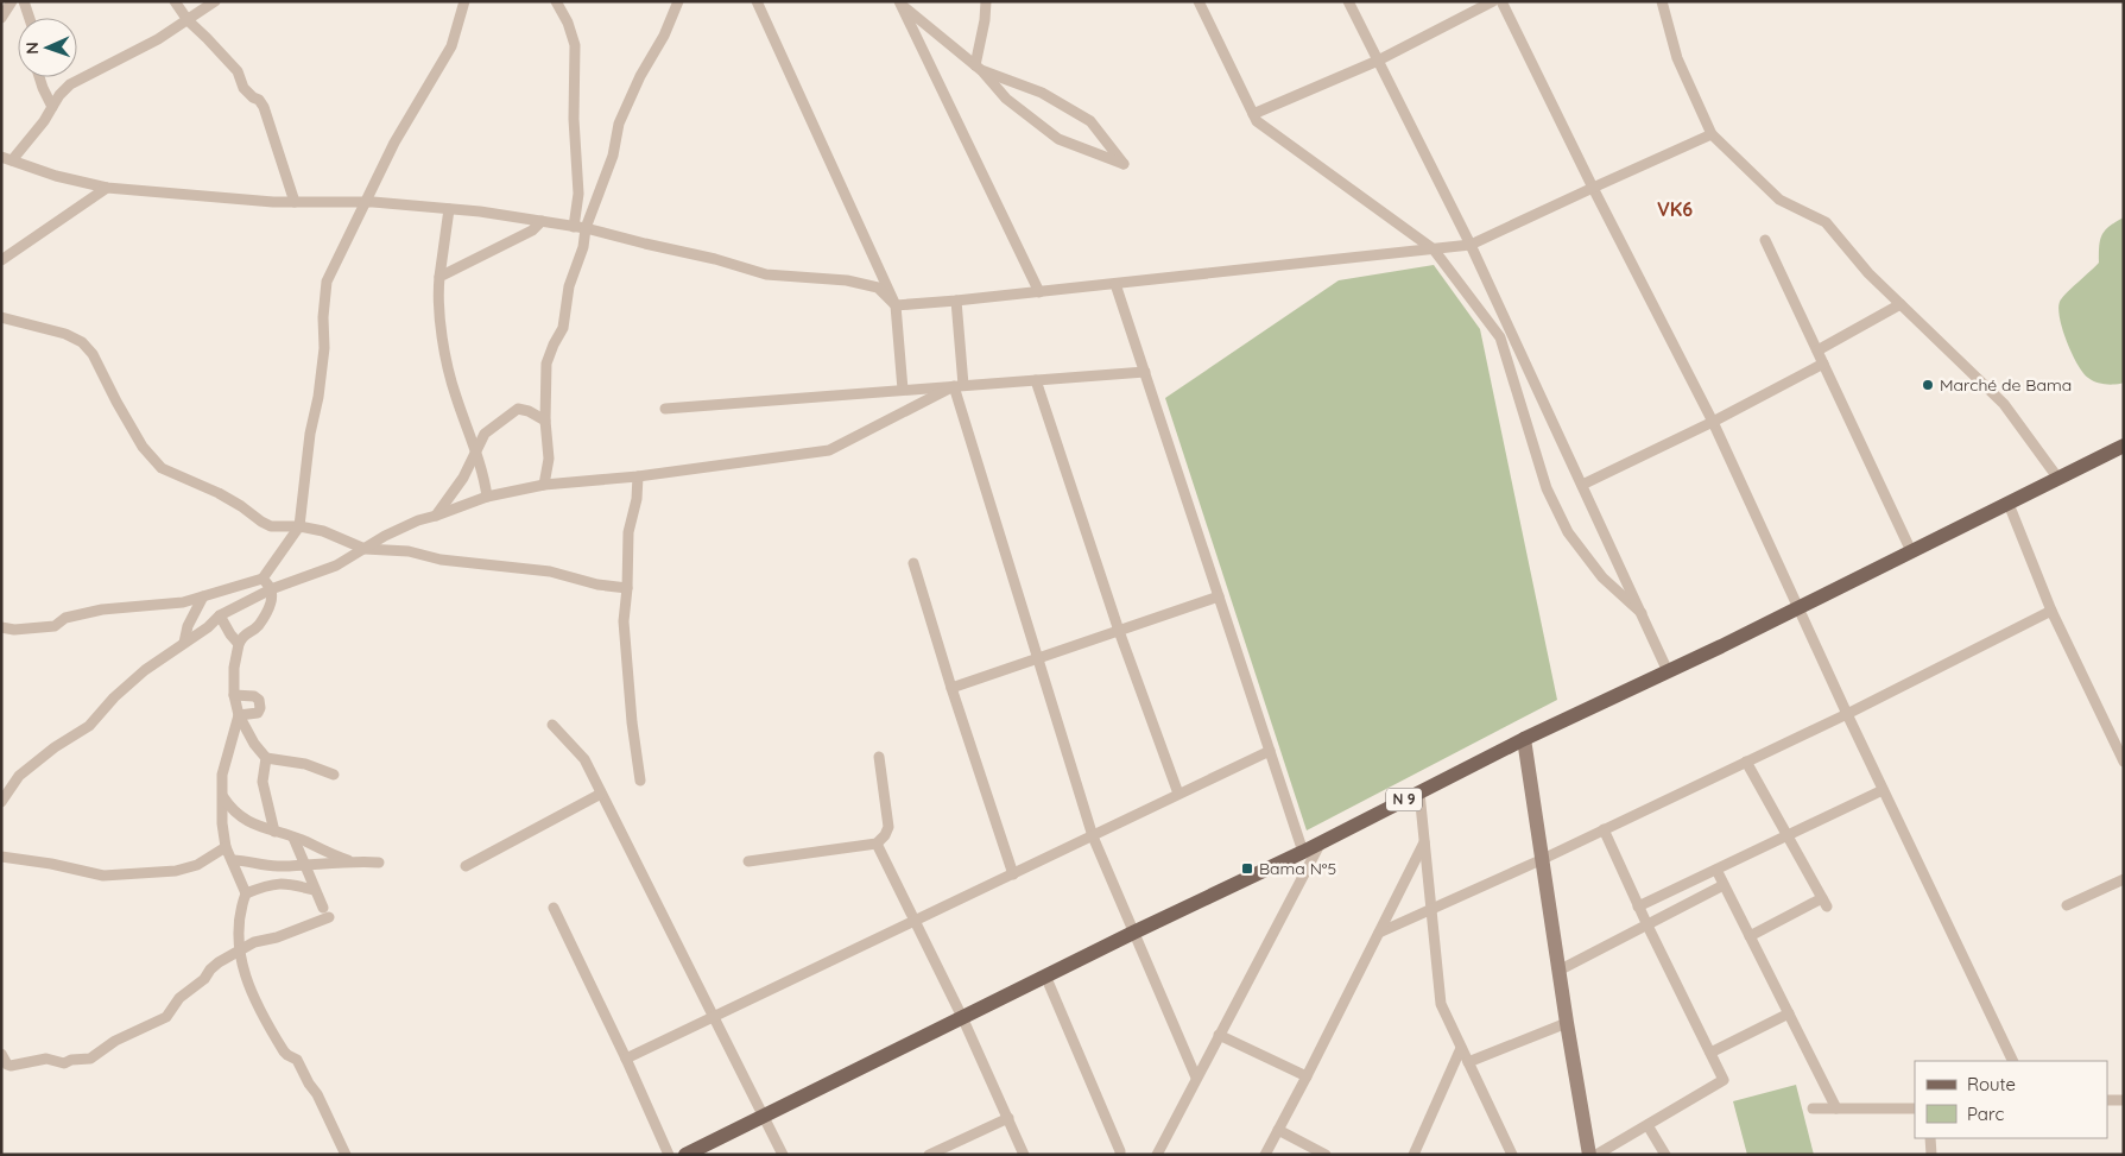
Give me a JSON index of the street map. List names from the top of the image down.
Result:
{
  "streets": {
    "main road": ["N 9"]
  },
  "districts": ["VK6"],
  "places": {
    "other": ["Marché de Bama"],
    "transit": ["Bama N°5"]
  },
  "legend": ["Route", "Parc"],
  "north": "left"
}
